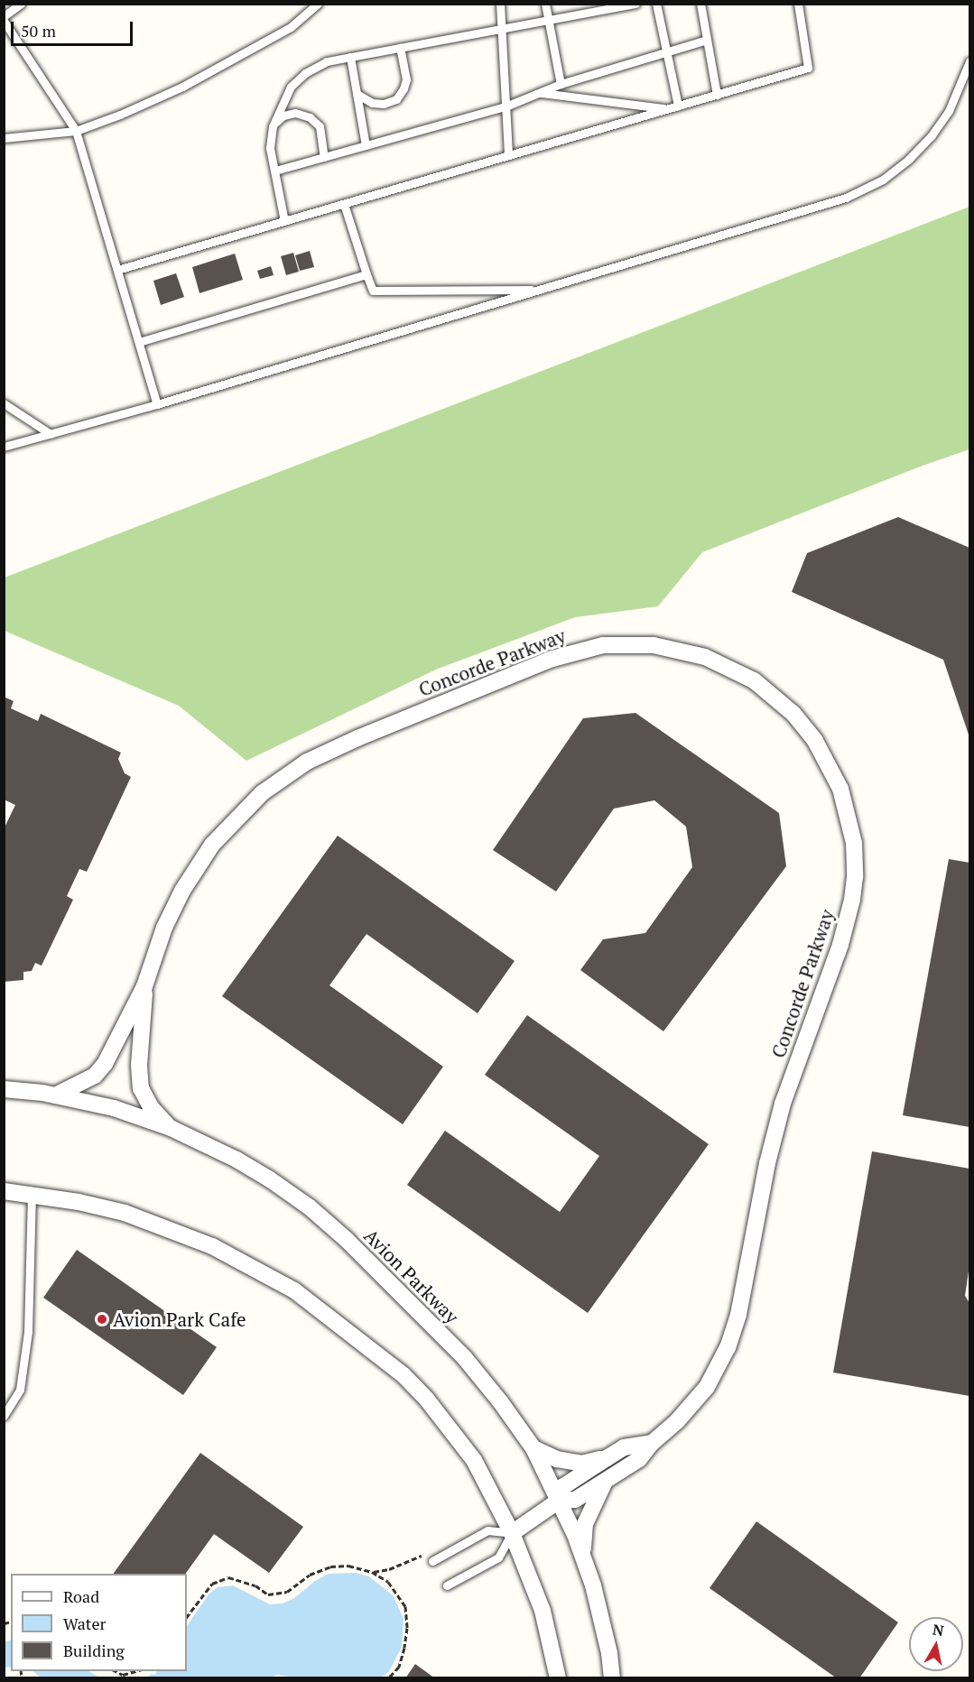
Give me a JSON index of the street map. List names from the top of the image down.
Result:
{
  "streets": {
    "street": ["Concorde Parkway", "Avion Parkway"]
  },
  "crossings": [
    ["Concorde Parkway", "Avion Parkway"]
  ],
  "places": ["Avion Park Cafe"],
  "legend": ["Road", "Water", "Building"],
  "scale_bar": "50 m",
  "north": "top"
}
